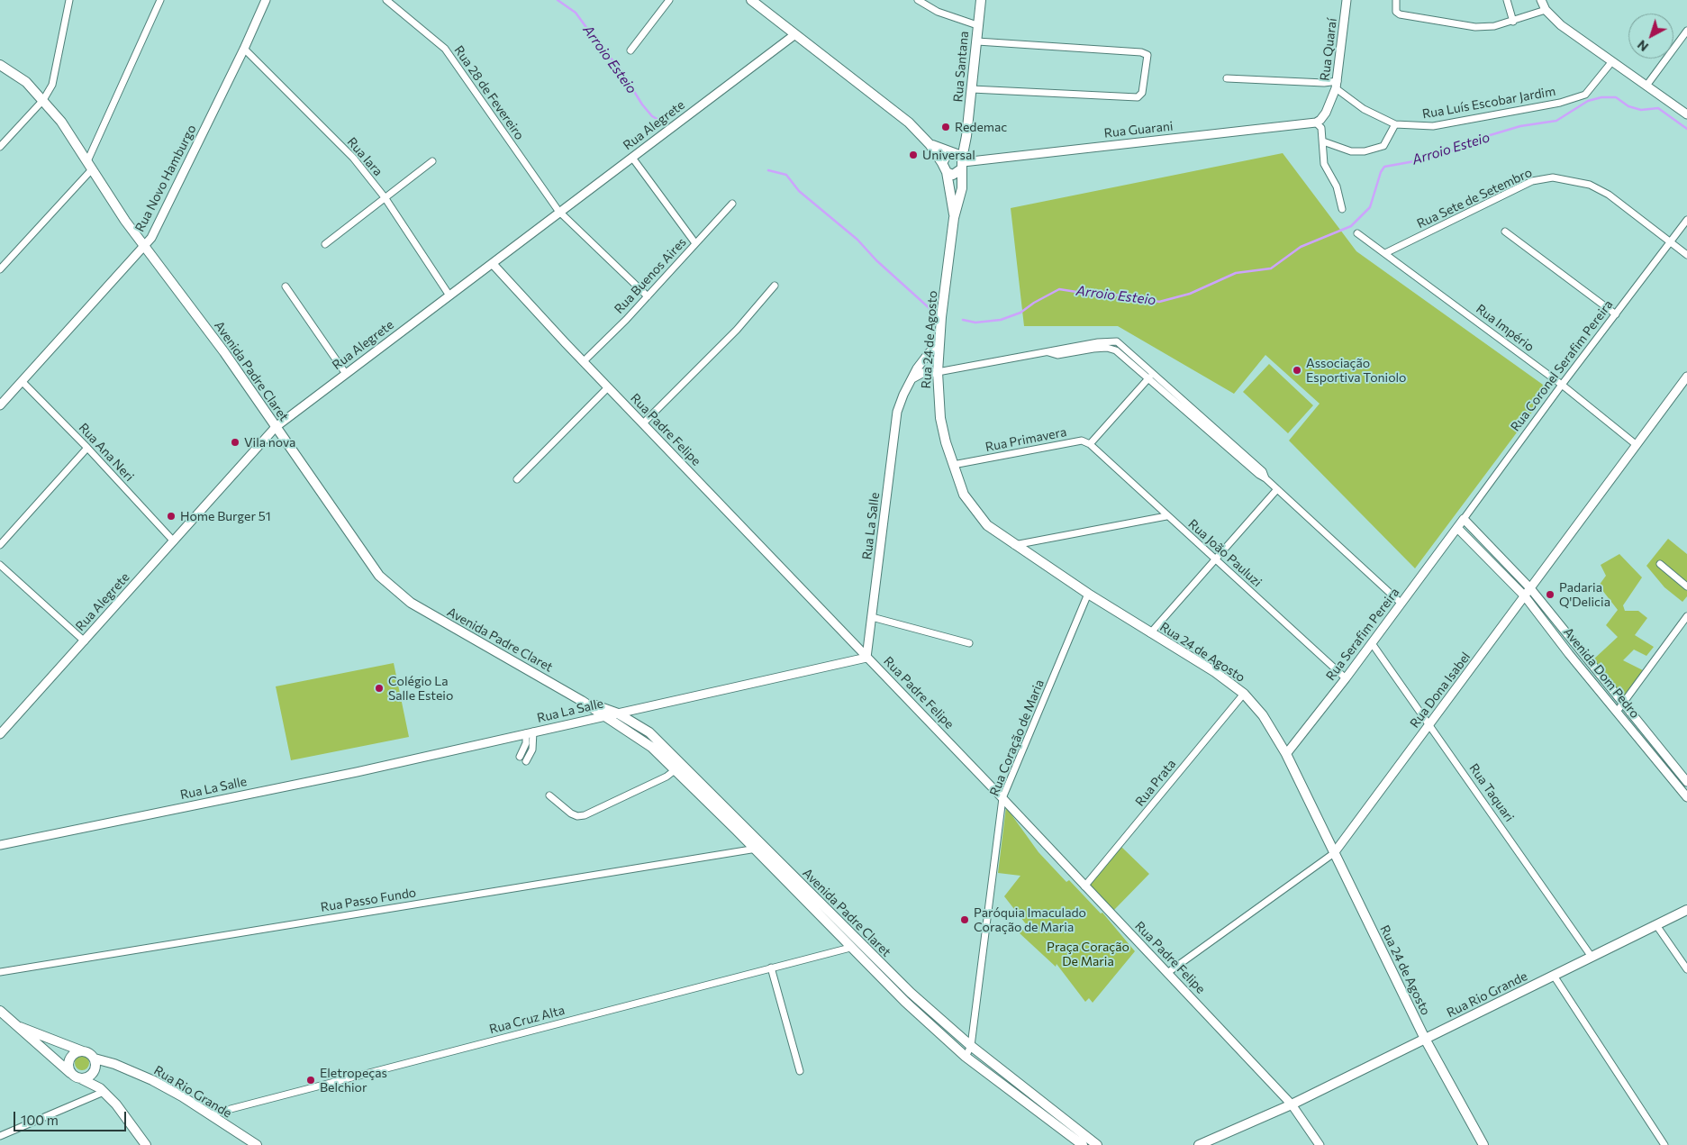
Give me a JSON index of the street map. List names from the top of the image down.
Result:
{
  "streets": {
    "main road": [
      "Rua Santana",
      "Rua 24 de Agosto",
      "Avenida Padre Claret",
      "Rua Rio Grande"
    ],
    "street": [
      "Rua Quaraí",
      "Rua 28 de Fevereiro",
      "Rua Luís Escobar Jardim",
      "Rua Alegrete",
      "Rua Guarani",
      "Rua Iara",
      "Rua Novo Hamburgo",
      "Rua Sete de Setembro",
      "Rua Buenos Aires",
      "Rua Império",
      "Rua Coronel Serafim Pereira",
      "Rua Padre Felipe",
      "Rua Primavera",
      "Rua Ana Neri",
      "Rua La Salle",
      "Rua João Pauluzi",
      "Rua Serafim Pereira",
      "Avenida Dom Pedro",
      "Rua Dona Isabel",
      "Rua Coração de Maria",
      "Rua Prata",
      "Rua Taquari",
      "Rua Passo Fundo",
      "Rua Cruz Alta"
    ]
  },
  "crossings": [
    ["Rua Quaraí", "Rua Luís Escobar Jardim"],
    ["Rua Quaraí", "Rua Guarani"],
    ["Rua Santana", "Rua Guarani"],
    ["Rua Santana", "Rua 24 de Agosto"],
    ["Rua 28 de Fevereiro", "Rua Alegrete"],
    ["Rua 28 de Fevereiro", "Rua Buenos Aires"],
    ["Rua Alegrete", "Rua Iara"],
    ["Rua Alegrete", "Rua 24 de Agosto"],
    ["Rua Alegrete", "Avenida Padre Claret"],
    ["Rua Alegrete", "Rua Padre Felipe"],
    ["Rua Alegrete", "Rua Ana Neri"],
    ["Rua Guarani", "Rua 24 de Agosto"],
    ["Rua Iara", "Rua Novo Hamburgo"],
    ["Rua Novo Hamburgo", "Avenida Padre Claret"],
    ["Rua Novo Hamburgo", "Rua Ana Neri"],
    ["Rua Sete de Setembro", "Rua Império"],
    ["Rua Sete de Setembro", "Rua Coronel Serafim Pereira"],
    ["Rua Buenos Aires", "Rua Padre Felipe"],
    ["Rua Império", "Rua Coronel Serafim Pereira"],
    ["Rua Império", "Rua Dona Isabel"],
    ["Rua 24 de Agosto", "Rua Primavera"],
    ["Rua 24 de Agosto", "Rua La Salle"],
    ["Rua 24 de Agosto", "Rua Serafim Pereira"],
    ["Rua 24 de Agosto", "Rua Dona Isabel"],
    ["Rua 24 de Agosto", "Rua Coração de Maria"],
    ["Rua 24 de Agosto", "Rua Prata"],
    ["Rua 24 de Agosto", "Rua Rio Grande"],
    ["Rua Coronel Serafim Pereira", "Rua Serafim Pereira"],
    ["Rua Coronel Serafim Pereira", "Avenida Dom Pedro"],
    ["Avenida Padre Claret", "Rua La Salle"],
    ["Avenida Padre Claret", "Rua Coração de Maria"],
    ["Avenida Padre Claret", "Rua Passo Fundo"],
    ["Avenida Padre Claret", "Rua Cruz Alta"],
    ["Rua Padre Felipe", "Rua La Salle"],
    ["Rua Padre Felipe", "Rua Dona Isabel"],
    ["Rua Padre Felipe", "Rua Coração de Maria"],
    ["Rua Padre Felipe", "Rua Prata"],
    ["Rua Padre Felipe", "Rua Rio Grande"],
    ["Rua Primavera", "Rua João Pauluzi"],
    ["Rua João Pauluzi", "Rua Serafim Pereira"],
    ["Rua Serafim Pereira", "Avenida Dom Pedro"],
    ["Rua Serafim Pereira", "Rua Taquari"],
    ["Avenida Dom Pedro", "Rua Dona Isabel"],
    ["Rua Dona Isabel", "Rua Taquari"],
    ["Rua Taquari", "Rua Rio Grande"],
    ["Rua Rio Grande", "Rua Cruz Alta"]
  ],
  "water": ["Arroio Esteio"],
  "parks": ["Praça Coração De Maria"],
  "places": [
    "Redemac",
    "Universal",
    "Associação Esportiva Toniolo",
    "Vila nova",
    "Home Burger 51",
    "Padaria Q'Delicia",
    "Colégio La Salle Esteio",
    "Paróquia Imaculado Coração de Maria",
    "Eletropeças Belchior"
  ],
  "scale_bar": "100 m",
  "north": "bottom left"
}
